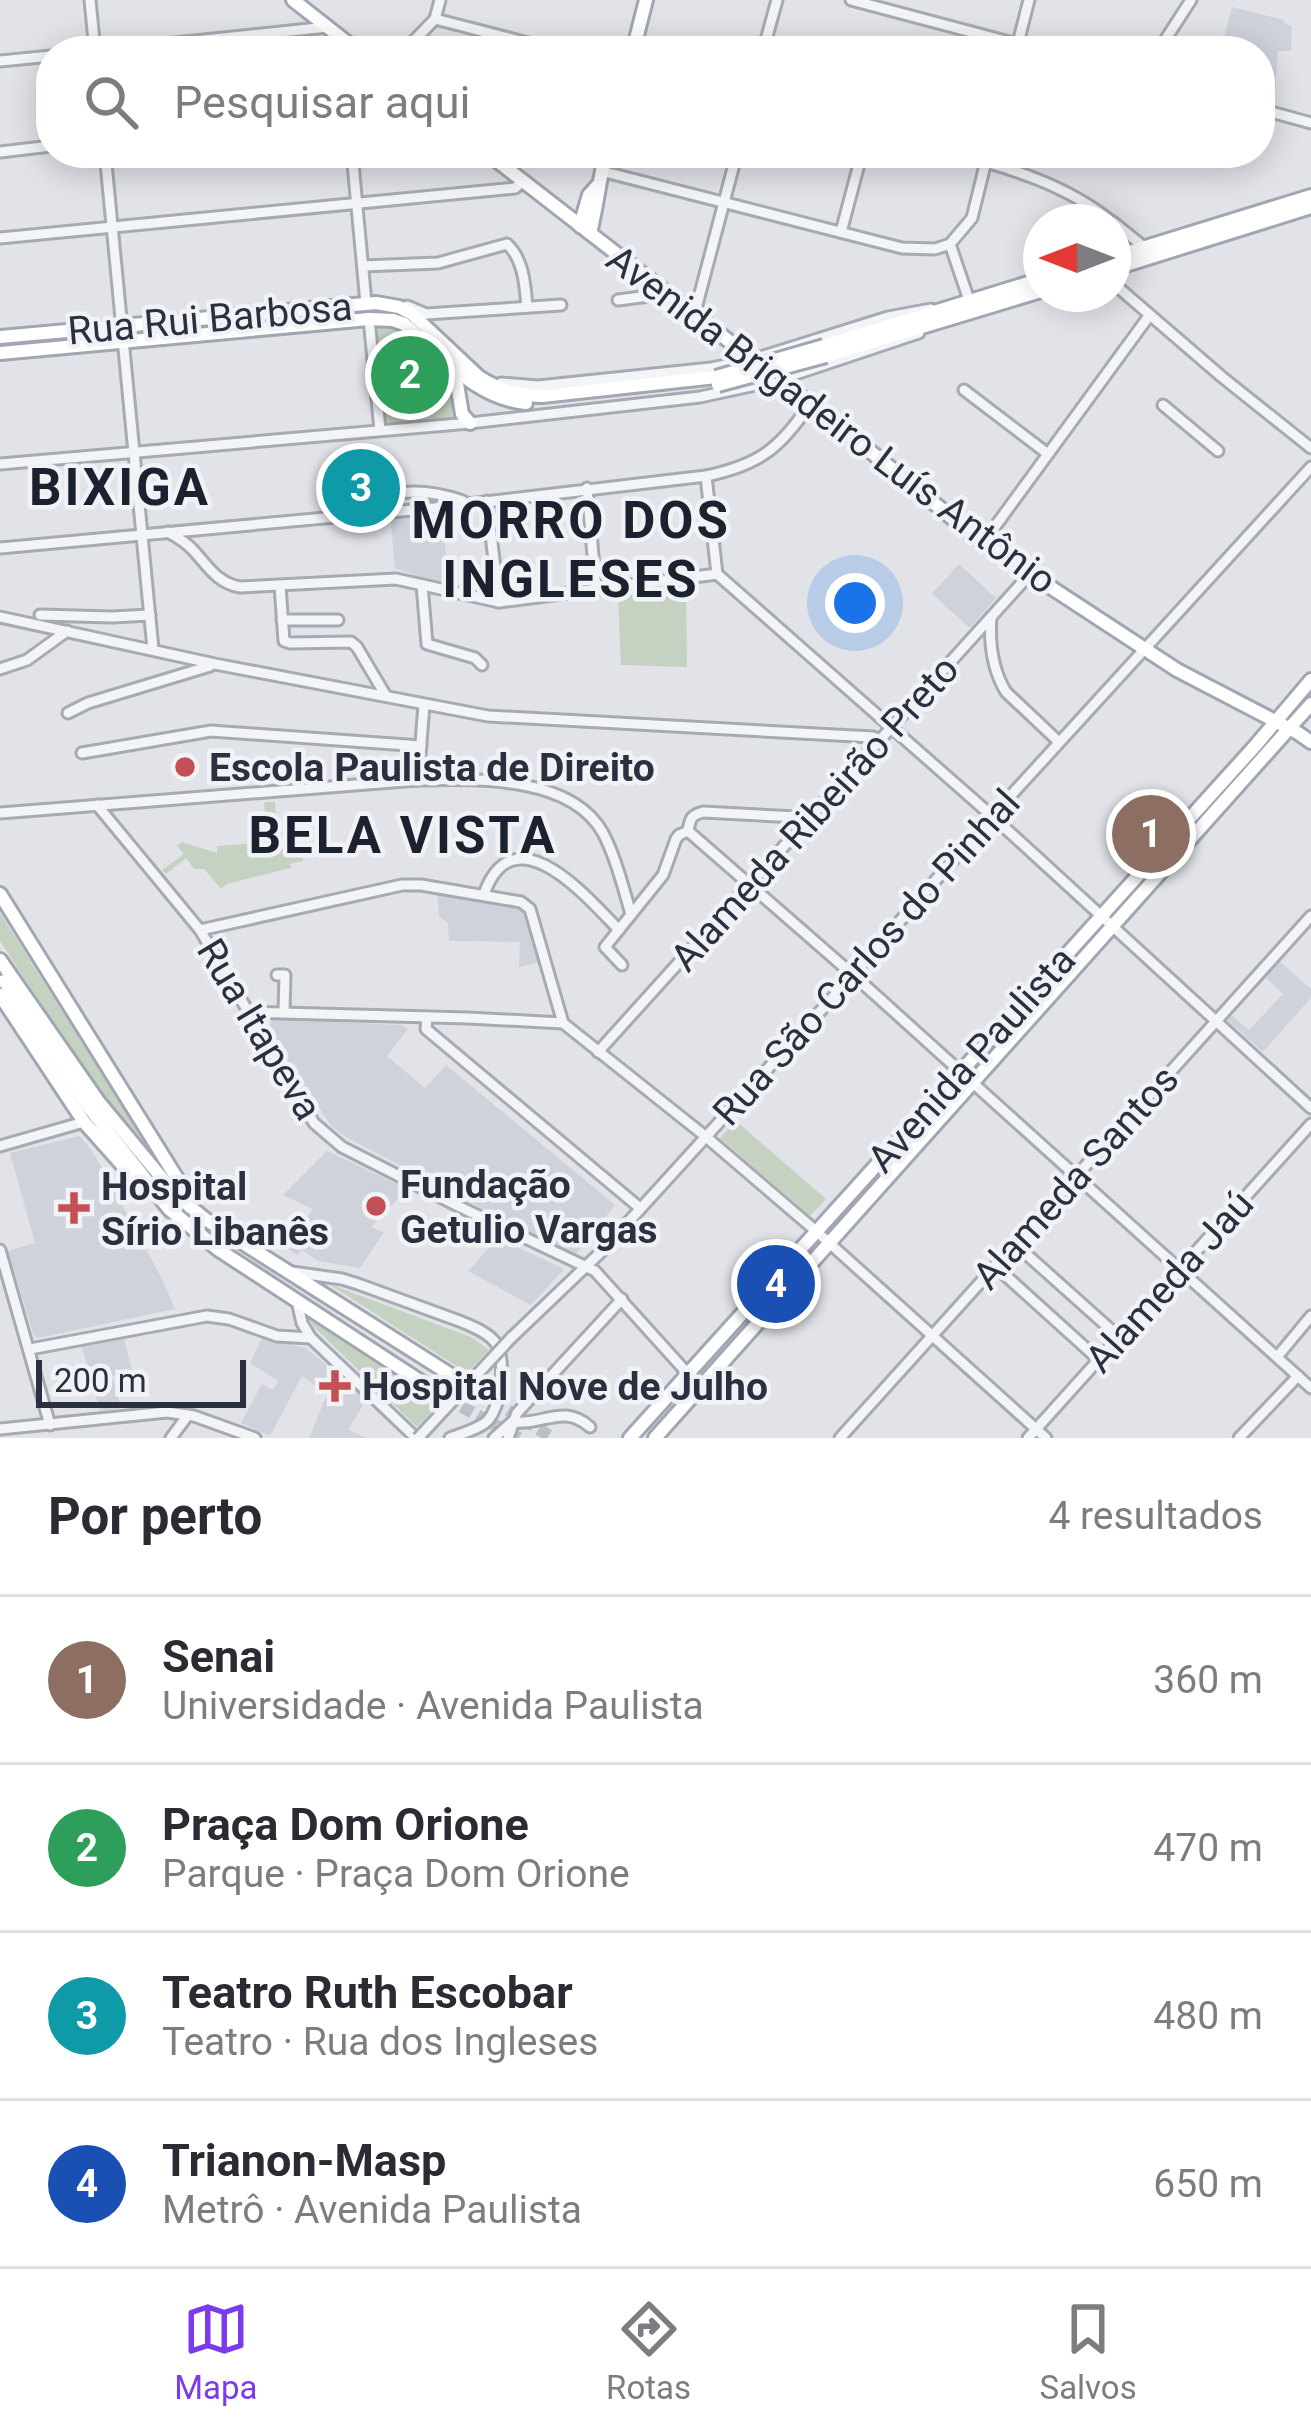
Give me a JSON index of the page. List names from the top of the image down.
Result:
{
  "streets": {
    "main road": ["Rua Rui Barbosa", "Avenida Brigadeiro Luís Antônio", "Avenida Paulista"],
    "street": [
      "Alameda Ribeirão Preto",
      "Rua São Carlos do Pinhal",
      "Rua Itapeva",
      "Alameda Santos",
      "Alameda Jaú"
    ]
  },
  "crossings": [
    ["Avenida Brigadeiro Luís Antônio", "Alameda Ribeirão Preto"],
    ["Avenida Brigadeiro Luís Antônio", "Rua São Carlos do Pinhal"],
    ["Avenida Brigadeiro Luís Antônio", "Avenida Paulista"],
    ["Rua São Carlos do Pinhal", "Rua Itapeva"],
    ["Rua Itapeva", "Avenida Paulista"]
  ],
  "districts": ["BIXIGA", "MORRO DOS INGLESES", "BELA VISTA"],
  "places": {
    "other": ["Escola Paulista de Direito", "Fundação Getulio Vargas"],
    "health": ["Hospital Sírio Libanês", "Hospital Nove de Julho"]
  },
  "scale_bar": "200 m",
  "north": "left",
  "page": {
    "search": "Pesquisar aqui",
    "pins": [
      "2",
      "3",
      "1",
      "4"
    ],
    "scale": "200 m",
    "heading": ["Por perto", "4 resultados"],
    "list": [
      {
        "mark": "1",
        "name": "Senai",
        "note": "Universidade · Avenida Paulista",
        "value": "360 m"
      },
      {
        "mark": "2",
        "name": "Praça Dom Orione",
        "note": "Parque · Praça Dom Orione",
        "value": "470 m"
      },
      {
        "mark": "3",
        "name": "Teatro Ruth Escobar",
        "note": "Teatro · Rua dos Ingleses",
        "value": "480 m"
      },
      {
        "mark": "4",
        "name": "Trianon-Masp",
        "note": "Metrô · Avenida Paulista",
        "value": "650 m"
      }
    ],
    "nav": ["Mapa", "Rotas", "Salvos"]
  }
}
